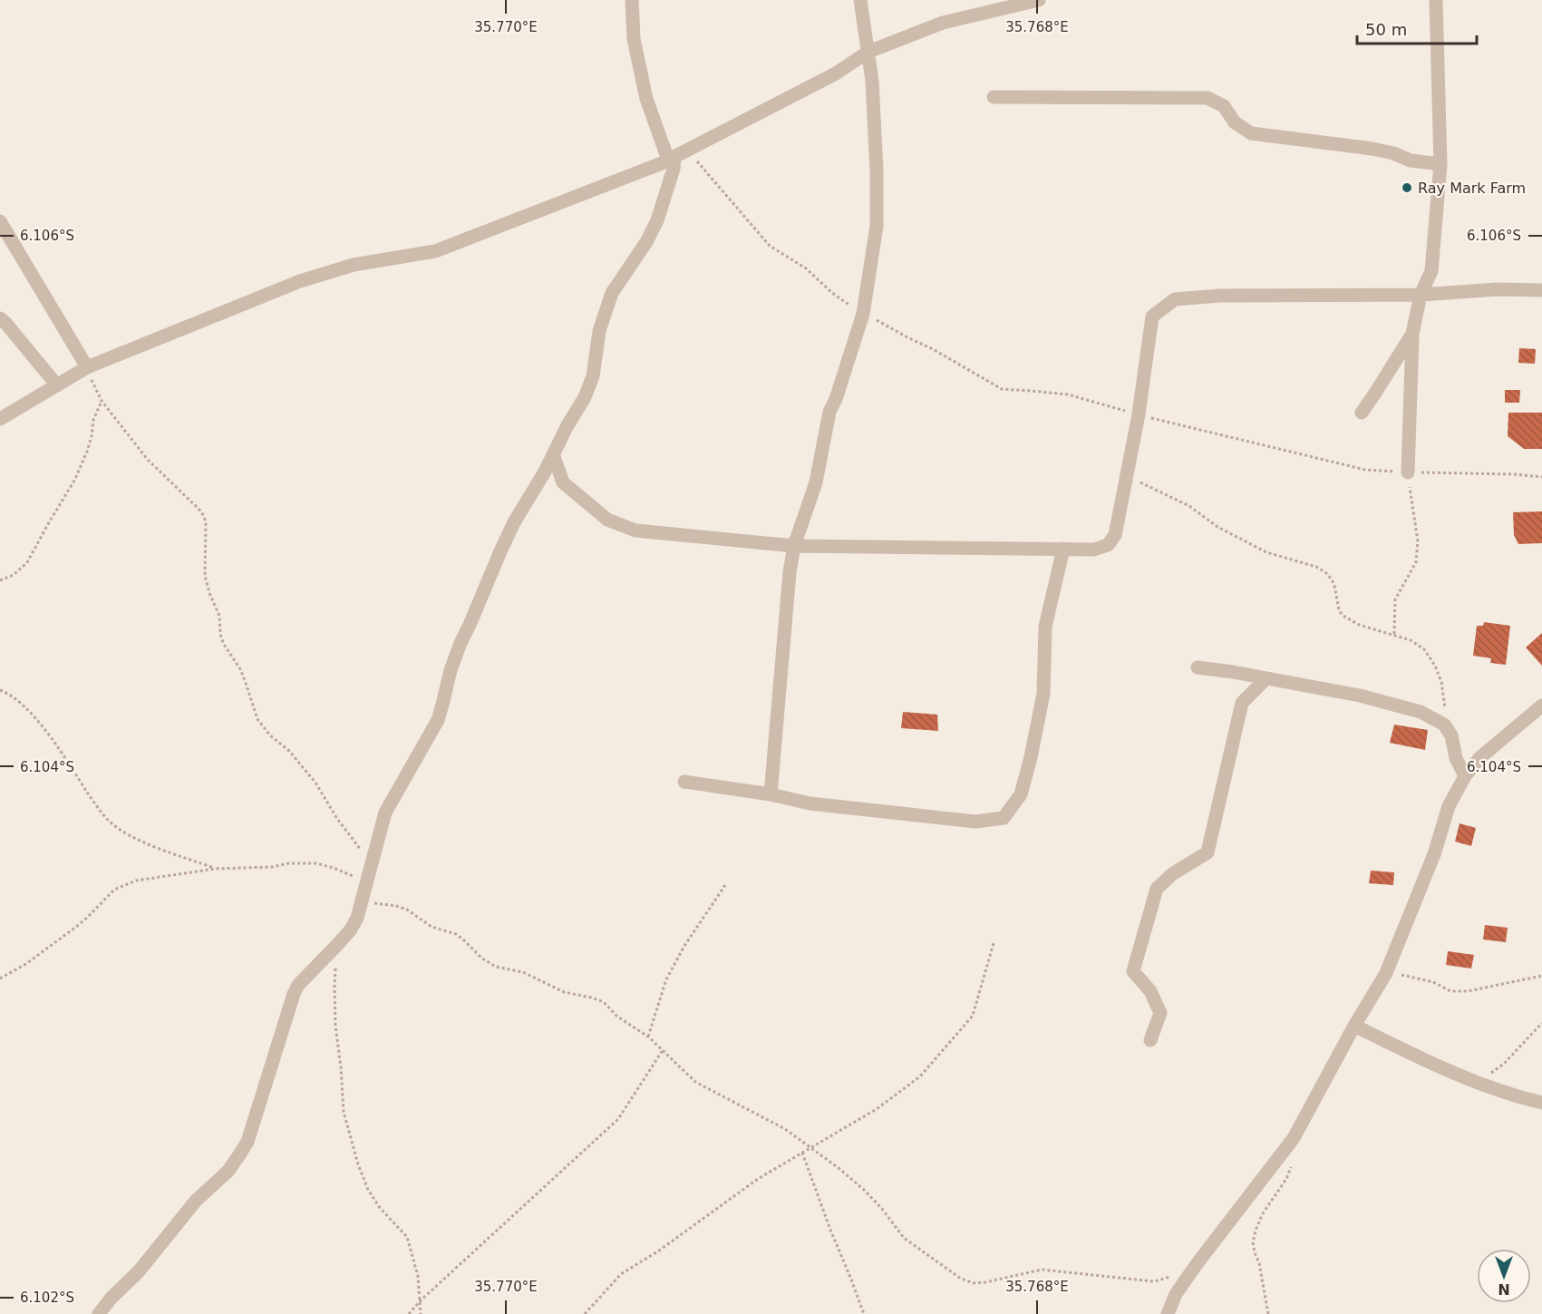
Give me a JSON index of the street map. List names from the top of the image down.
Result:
{
  "places": ["Ray Mark Farm"],
  "scale_bar": "50 m",
  "north": "bottom",
  "coordinates": [
    "35.770°E",
    "35.768°E",
    "6.106°S",
    "6.104°S",
    "6.102°S"
  ]
}
